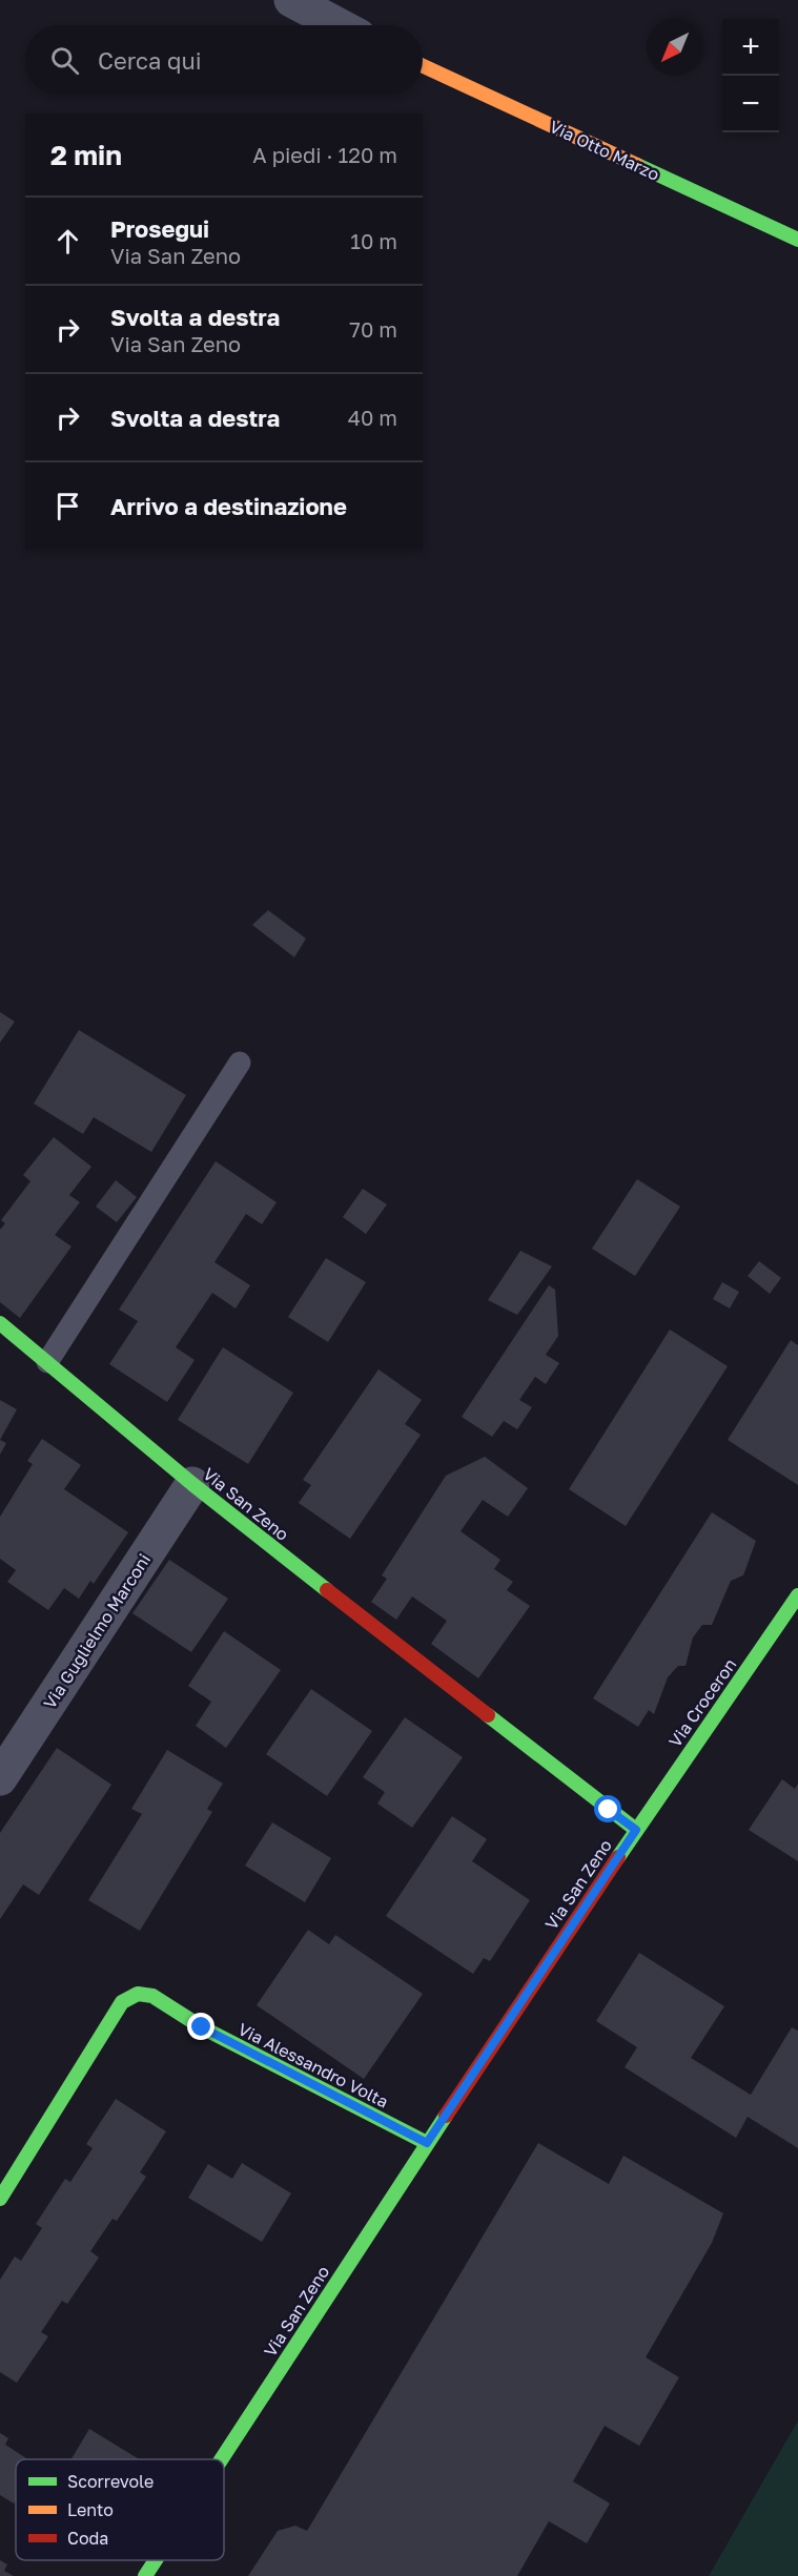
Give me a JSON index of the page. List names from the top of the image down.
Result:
{
  "streets": {
    "street": [
      "Via Otto Marzo",
      "Via San Zeno",
      "Via Guglielmo Marconi",
      "Via Croceron",
      "Via Alessandro Volta"
    ]
  },
  "crossings": [
    ["Via San Zeno", "Via Guglielmo Marconi"],
    ["Via San Zeno", "Via Croceron"],
    ["Via San Zeno", "Via Alessandro Volta"]
  ],
  "legend": ["Scorrevole", "Lento", "Coda"],
  "north": "bottom left",
  "page": {
    "map_buttons": ["+", "−"],
    "search": "Cerca qui",
    "heading": ["2 min", "A piedi · 120 m"],
    "list": [
      ["Prosegui", "Via San Zeno", "10 m"],
      ["Svolta a destra", "Via San Zeno", "70 m"],
      ["Svolta a destra", "40 m"],
      "Arrivo a destinazione"
    ]
  }
}
